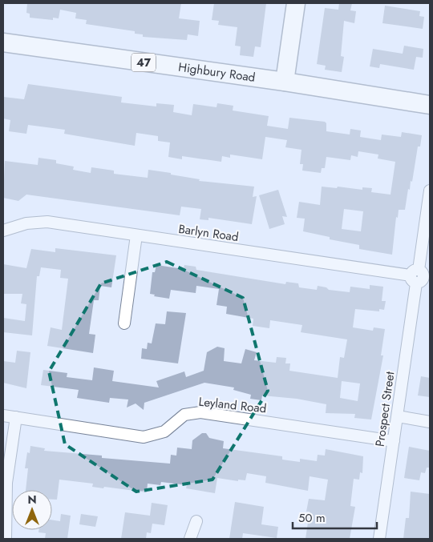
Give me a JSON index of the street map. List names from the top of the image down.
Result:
{
  "streets": {
    "main road": ["47", "Highbury Road"],
    "street": ["Barlyn Road", "Leyland Road", "Prospect Street"]
  },
  "crossings": [
    ["Barlyn Road", "Prospect Street"],
    ["Leyland Road", "Prospect Street"]
  ],
  "scale_bar": "50 m",
  "north": "top"
}
